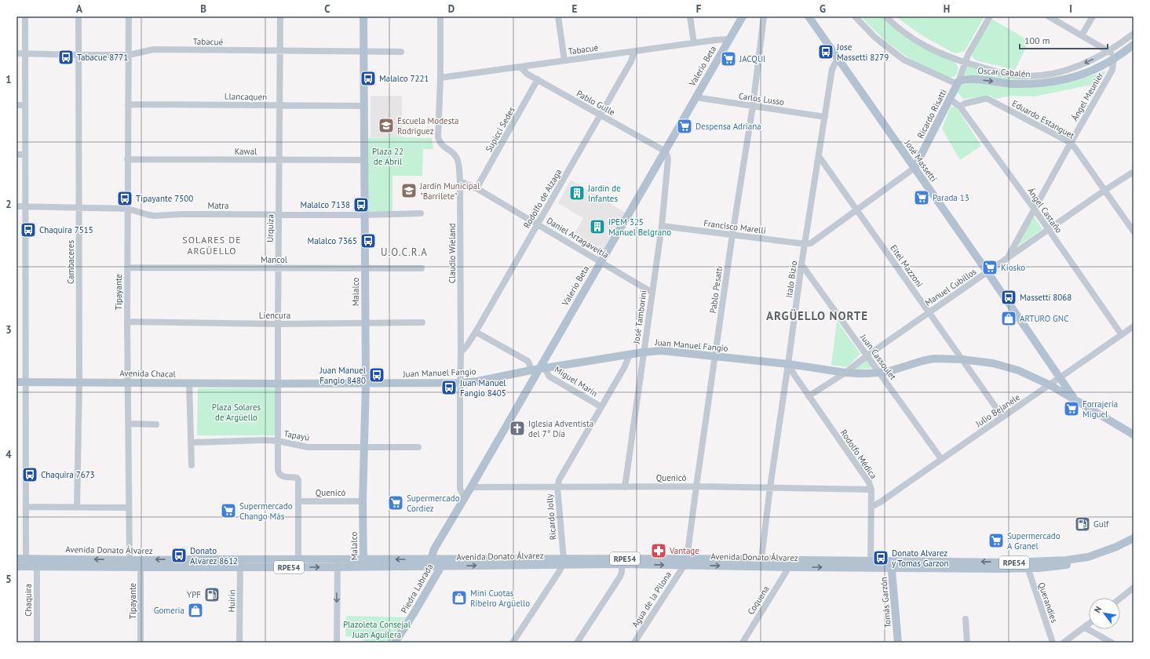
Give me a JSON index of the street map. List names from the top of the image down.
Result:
{
  "streets": {
    "main road": [
      "Valerio Beta",
      "Oscar Cabalén",
      "Ricardo Risatti",
      "José Massetti",
      "Malalco",
      "Juan Manuel Fangio",
      "Avenida Chacal",
      "Avenida Donato Álvarez",
      "RPE54",
      "Piedra Labrada",
      "Tomás Garzón"
    ],
    "street": [
      "Tabacué",
      "Llancaquen",
      "Ángel Meunier",
      "Carlos Lusso",
      "Pablo Gulle",
      "Eduardo Estanguet",
      "Supicci Sedes",
      "Kawal",
      "Rodolfo de Alzaga",
      "Matra",
      "Ángel Castaño",
      "Francisco Marelli",
      "Urquiza",
      "Daniel Artagaveitía",
      "Claudio Wieland",
      "Mancol",
      "Cambaceres",
      "Eitel Mazzoni",
      "Italo Bizio",
      "Manuel Cubillos",
      "Pablo Pesatti",
      "Tipayante",
      "Liencura",
      "José Tamborini",
      "Juan Cassoulet",
      "Miguel Marín",
      "Julio Bejanele",
      "Tapayú",
      "Rodolfo Médica",
      "Quenicó",
      "Ricardo Jolly",
      "Agua de la Pilona",
      "Chaquira",
      "Coquena",
      "Huirin",
      "Querandíes"
    ]
  },
  "crossings": [
    ["Tabacué", "Valerio Beta"],
    ["Tabacué", "Pablo Gulle"],
    ["Tabacué", "Rodolfo de Alzaga"],
    ["Tabacué", "Urquiza"],
    ["Tabacué", "Claudio Wieland"],
    ["Tabacué", "Cambaceres"],
    ["Tabacué", "Tipayante"],
    ["Tabacué", "Malalco"],
    ["Valerio Beta", "Carlos Lusso"],
    ["Valerio Beta", "Pablo Gulle"],
    ["Valerio Beta", "Daniel Artagaveitía"],
    ["Valerio Beta", "Claudio Wieland"],
    ["Valerio Beta", "José Tamborini"],
    ["Valerio Beta", "Juan Manuel Fangio"],
    ["Valerio Beta", "Miguel Marín"],
    ["Valerio Beta", "Quenicó"],
    ["Valerio Beta", "Avenida Donato Álvarez"],
    ["Oscar Cabalén", "Ángel Meunier"],
    ["Oscar Cabalén", "Ricardo Risatti"],
    ["Llancaquen", "Urquiza"],
    ["Llancaquen", "Tipayante"],
    ["Llancaquen", "Malalco"],
    ["Ángel Meunier", "Eduardo Estanguet"],
    ["Ángel Meunier", "Ángel Castaño"],
    ["Ángel Meunier", "Manuel Cubillos"],
    ["Carlos Lusso", "Italo Bizio"],
    ["Carlos Lusso", "Pablo Pesatti"],
    ["Pablo Gulle", "Supicci Sedes"],
    ["Pablo Gulle", "Rodolfo de Alzaga"],
    ["Pablo Gulle", "José Tamborini"],
    ["Ricardo Risatti", "José Massetti"],
    ["Ricardo Risatti", "Ángel Castaño"],
    ["Ricardo Risatti", "Francisco Marelli"],
    ["Ricardo Risatti", "Eitel Mazzoni"],
    ["Ricardo Risatti", "Italo Bizio"],
    ["Eduardo Estanguet", "Ángel Castaño"],
    ["Eduardo Estanguet", "Manuel Cubillos"],
    ["Supicci Sedes", "Daniel Artagaveitía"],
    ["Kawal", "Urquiza"],
    ["Kawal", "Tipayante"],
    ["Kawal", "Malalco"],
    ["José Massetti", "Italo Bizio"],
    ["José Massetti", "Manuel Cubillos"],
    ["José Massetti", "Juan Manuel Fangio"],
    ["José Massetti", "Julio Bejanele"],
    ["Rodolfo de Alzaga", "Daniel Artagaveitía"],
    ["Rodolfo de Alzaga", "Claudio Wieland"],
    ["Matra", "Urquiza"],
    ["Matra", "Cambaceres"],
    ["Matra", "Tipayante"],
    ["Matra", "Malalco"],
    ["Ángel Castaño", "Manuel Cubillos"],
    ["Ángel Castaño", "Julio Bejanele"],
    ["Francisco Marelli", "Italo Bizio"],
    ["Francisco Marelli", "Pablo Pesatti"],
    ["Francisco Marelli", "José Tamborini"],
    ["Urquiza", "Mancol"],
    ["Urquiza", "Liencura"],
    ["Urquiza", "Juan Manuel Fangio"],
    ["Urquiza", "Avenida Chacal"],
    ["Urquiza", "Tapayú"],
    ["Urquiza", "Quenicó"],
    ["Daniel Artagaveitía", "Claudio Wieland"],
    ["Daniel Artagaveitía", "José Tamborini"],
    ["Claudio Wieland", "Juan Manuel Fangio"],
    ["Mancol", "Tipayante"],
    ["Mancol", "Malalco"],
    ["Cambaceres", "Avenida Chacal"],
    ["Eitel Mazzoni", "Italo Bizio"],
    ["Eitel Mazzoni", "Manuel Cubillos"],
    ["Eitel Mazzoni", "Juan Manuel Fangio"],
    ["Eitel Mazzoni", "Julio Bejanele"],
    ["Italo Bizio", "Juan Manuel Fangio"],
    ["Italo Bizio", "Juan Cassoulet"],
    ["Italo Bizio", "Rodolfo Médica"],
    ["Italo Bizio", "Quenicó"],
    ["Italo Bizio", "Avenida Donato Álvarez"],
    ["Manuel Cubillos", "Juan Manuel Fangio"],
    ["Manuel Cubillos", "Juan Cassoulet"],
    ["Manuel Cubillos", "Rodolfo Médica"],
    ["Pablo Pesatti", "Juan Manuel Fangio"],
    ["Pablo Pesatti", "Quenicó"],
    ["Pablo Pesatti", "Avenida Donato Álvarez"],
    ["Pablo Pesatti", "Agua de la Pilona"],
    ["Tipayante", "Liencura"],
    ["Tipayante", "Avenida Chacal"],
    ["Tipayante", "Avenida Donato Álvarez"],
    ["Malalco", "Liencura"],
    ["Malalco", "Juan Manuel Fangio"],
    ["Malalco", "Tapayú"],
    ["Malalco", "Quenicó"],
    ["Malalco", "Avenida Donato Álvarez"],
    ["José Tamborini", "Juan Manuel Fangio"],
    ["José Tamborini", "Quenicó"],
    ["Juan Manuel Fangio", "Juan Cassoulet"],
    ["Juan Manuel Fangio", "Avenida Chacal"],
    ["Juan Manuel Fangio", "Miguel Marín"],
    ["Juan Manuel Fangio", "Julio Bejanele"],
    ["Juan Manuel Fangio", "Rodolfo Médica"],
    ["Juan Manuel Fangio", "Ricardo Jolly"],
    ["Juan Cassoulet", "Julio Bejanele"],
    ["Miguel Marín", "Ricardo Jolly"],
    ["Julio Bejanele", "Rodolfo Médica"],
    ["Rodolfo Médica", "Quenicó"],
    ["Rodolfo Médica", "Avenida Donato Álvarez"],
    ["Quenicó", "Ricardo Jolly"],
    ["Ricardo Jolly", "Avenida Donato Álvarez"],
    ["Avenida Donato Álvarez", "Piedra Labrada"],
    ["Avenida Donato Álvarez", "Agua de la Pilona"],
    ["Avenida Donato Álvarez", "Chaquira"],
    ["Avenida Donato Álvarez", "Coquena"],
    ["Avenida Donato Álvarez", "Huirin"],
    ["Avenida Donato Álvarez", "Tomás Garzón"],
    ["Avenida Donato Álvarez", "Querandíes"]
  ],
  "one_way": ["Oscar Cabalén"],
  "districts": ["SOLARES DE ARGÜELLO", "U.O.C.R.A", "ARGÜELLO NORTE"],
  "parks": ["Plaza 22 de Abril", "Plaza Solares de Argüello", "Plazoleta Consejal Juan Aguilera"],
  "places": {
    "bus stop": [
      "Jose Massetti 8279",
      "Tabacue 8771",
      "Malalco 7221",
      "Tipayante 7500",
      "Malalco 7138",
      "Chaquira 7515",
      "Malalco 7365",
      "Massetti 8068",
      "Juan Manuel Fangio 8480",
      "Juan Manuel Fangio 8405",
      "Chaquira 7673",
      "Donato Alvarez 8612",
      "Donato Alvarez y Tomas Garzon"
    ],
    "supermarket": [
      "JACQUI",
      "Despensa Adriana",
      "Parada 13",
      "Kiosko",
      "Forrajeria Miguel",
      "Supermercado Cordiez",
      "Supermercado Chango Más",
      "Supermercado A Granel"
    ],
    "school or university": ["Escuela Modesta Rodriguez", "Jardín Municipal \"Barrilete\""],
    "building": ["Jardín de Infantes", "IPEM 325 Manuel Belgrano"],
    "shop": ["ARTURO GNC", "Mini Cuotas Ribeiro Argüello", "Gomeria"],
    "church": ["Iglesia Adventista del 7° Día"],
    "fuel station": ["Gulf", "YPF"],
    "pharmacy": ["Vantage"]
  },
  "scale_bar": "100 m",
  "north": "top left",
  "grid": {
    "columns": [
      "A",
      "B",
      "C",
      "D",
      "E",
      "F",
      "G",
      "H",
      "I"
    ],
    "rows": [
      "1",
      "2",
      "3",
      "4",
      "5"
    ]
  }
}
